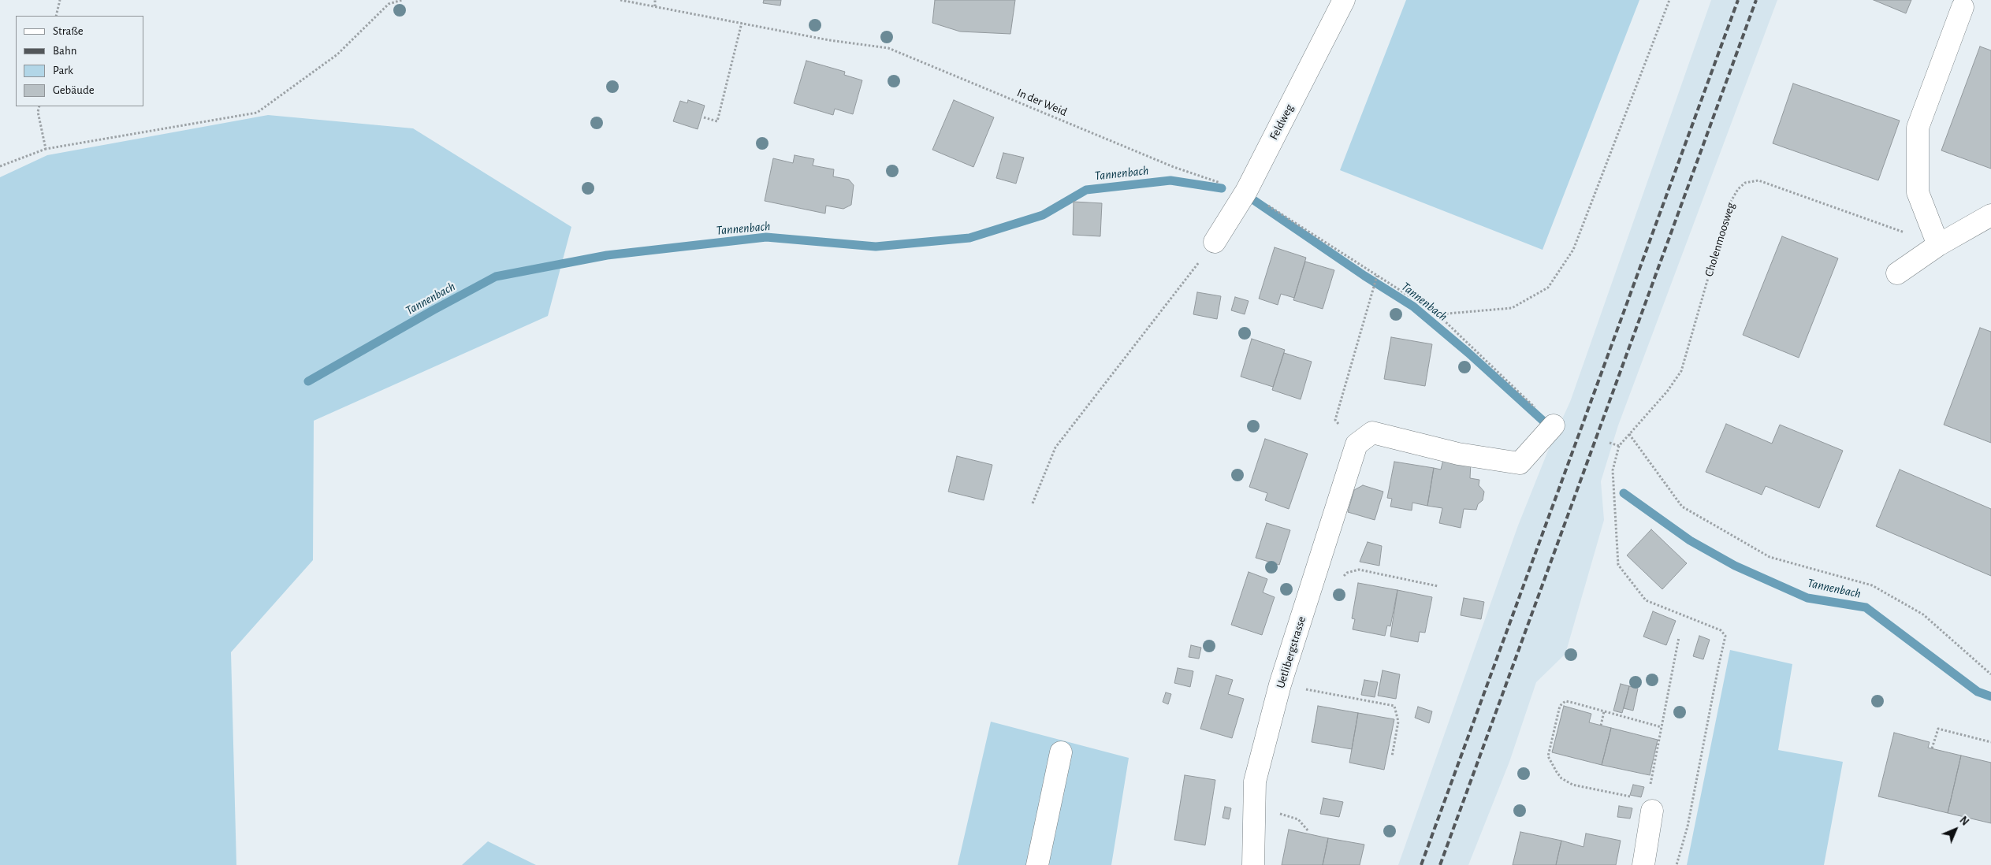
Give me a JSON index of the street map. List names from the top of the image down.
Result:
{
  "streets": {
    "street": ["Feldweg", "Uetlibergstrasse"],
    "path": ["In der Weid", "Cholenmoosweg"]
  },
  "crossings": [
    ["In der Weid", "Feldweg"]
  ],
  "water": ["Tannenbach"],
  "legend": [
    "Straße",
    "Bahn",
    "Park",
    "Gebäude"
  ],
  "north": "top right"
}
